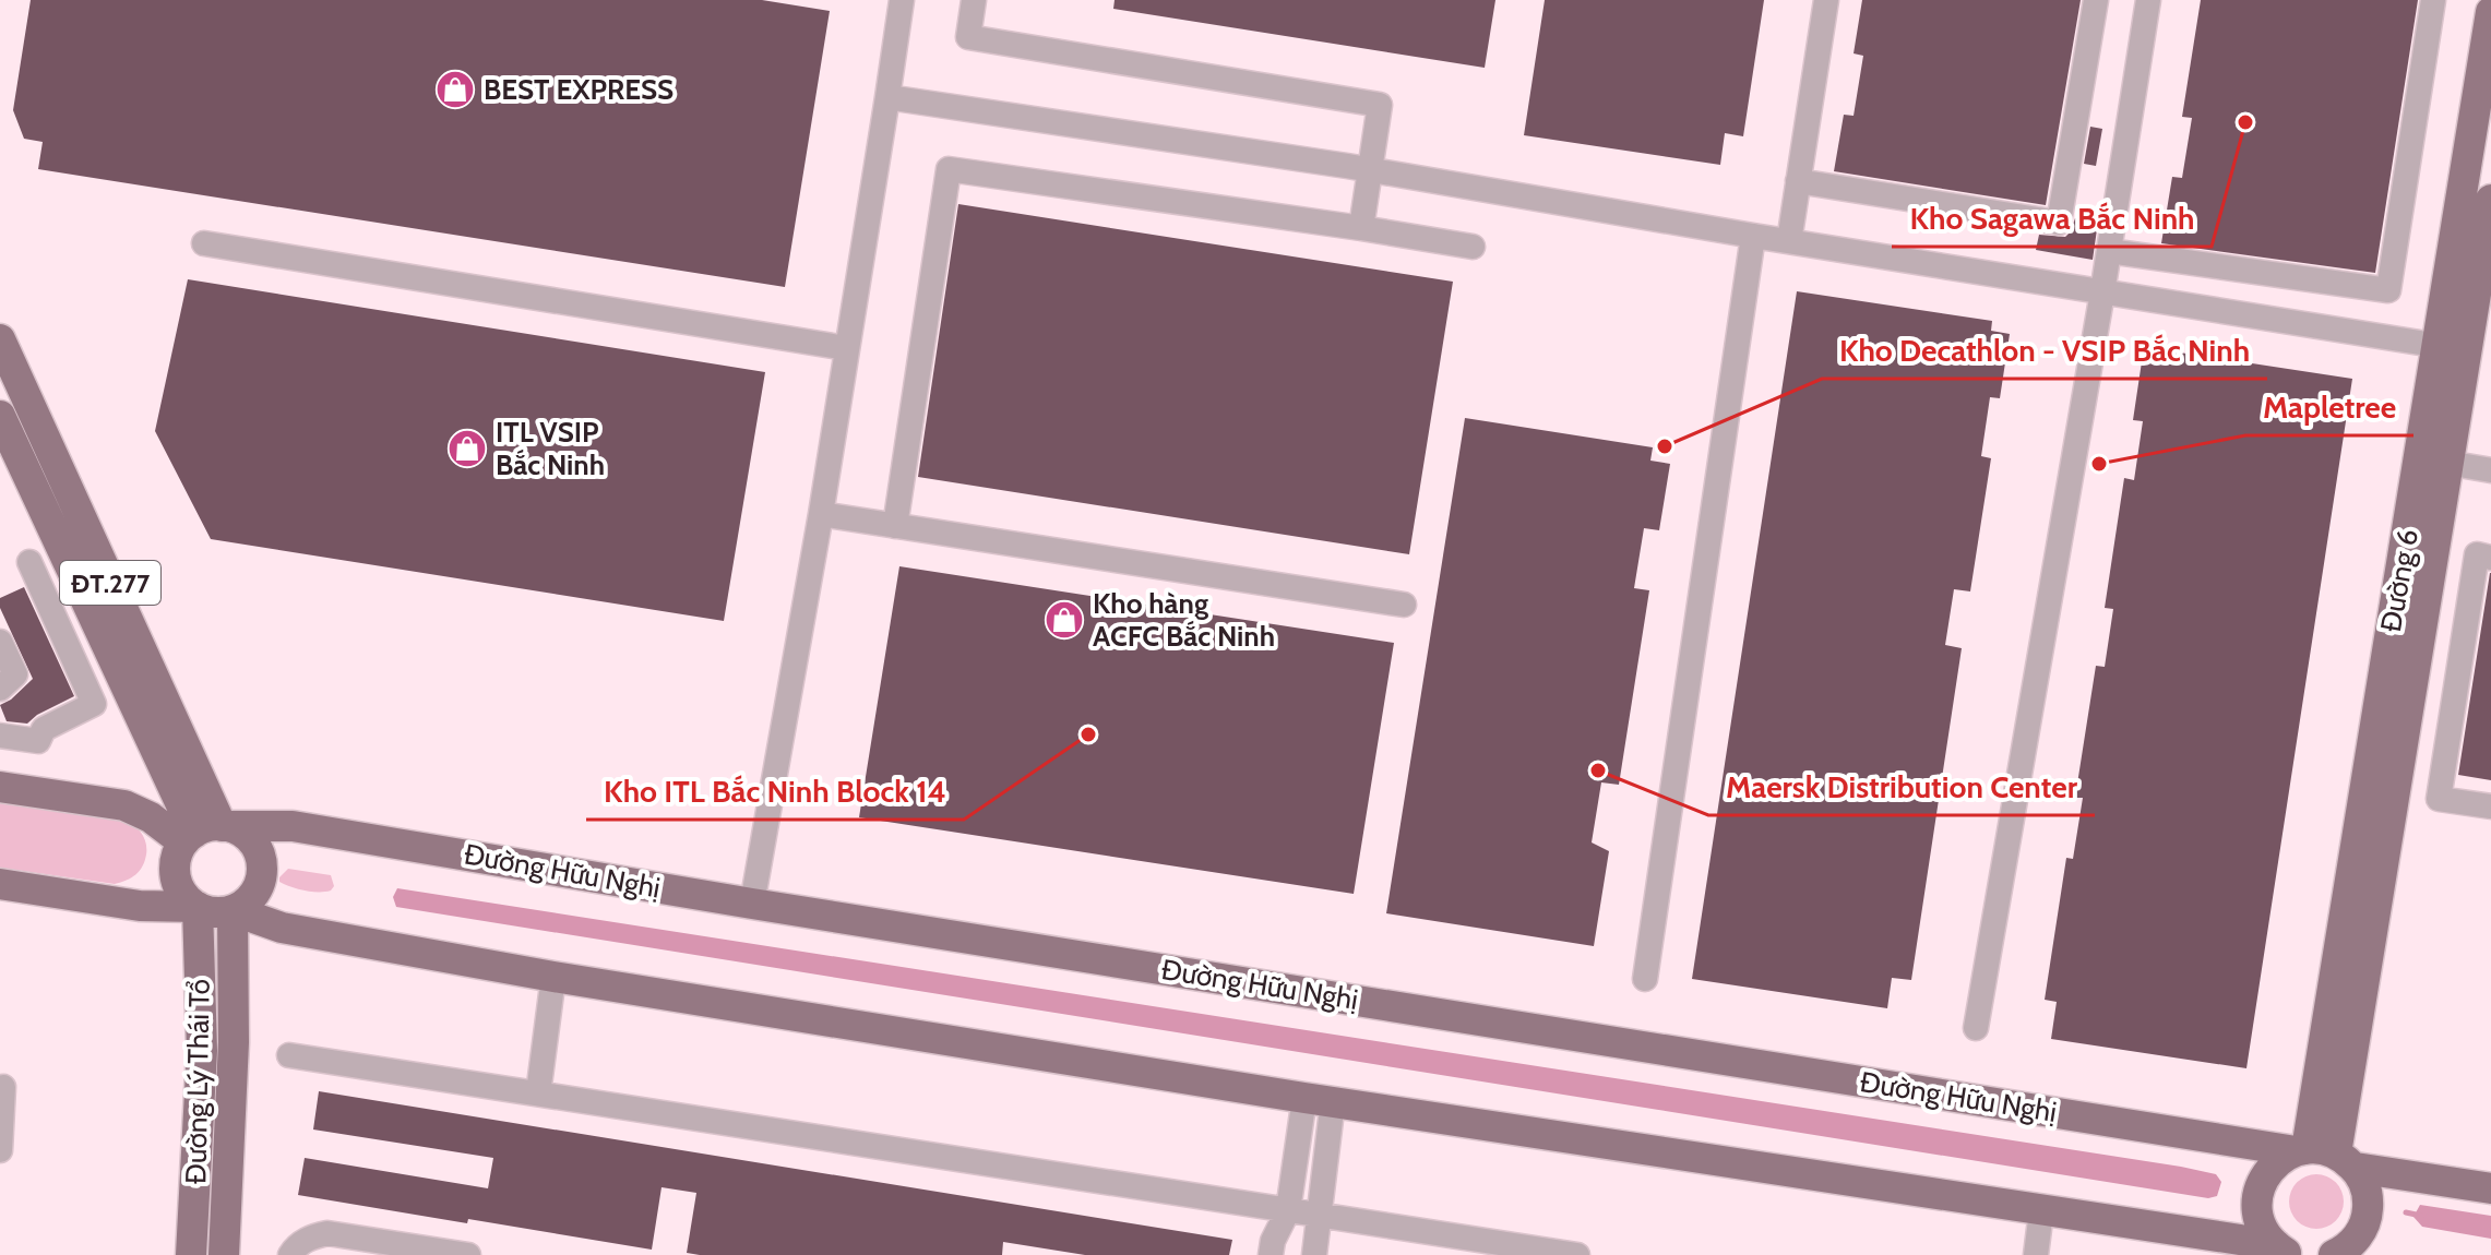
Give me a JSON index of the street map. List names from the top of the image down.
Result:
{
  "streets": {
    "main road": [
      "Đường 6",
      "ĐT.277",
      "Đường Hữu Nghị",
      "Đường Lý Thái Tổ"
    ]
  },
  "crossings": [
    ["Đường 6", "Đường Hữu Nghị"],
    ["ĐT.277", "Đường Hữu Nghị"],
    ["ĐT.277", "Đường Lý Thái Tổ"],
    ["Đường Hữu Nghị", "Đường Lý Thái Tổ"]
  ],
  "places": {
    "shop": ["BEST EXPRESS", "ITL VSIP Bắc Ninh", "Kho hàng ACFC Bắc Ninh"],
    "other": [
      "Kho Sagawa Bắc Ninh",
      "Kho Decathlon - VSIP Bắc Ninh",
      "Mapletree",
      "Kho ITL Bắc Ninh Block 14",
      "Maersk Distribution Center"
    ]
  }
}
